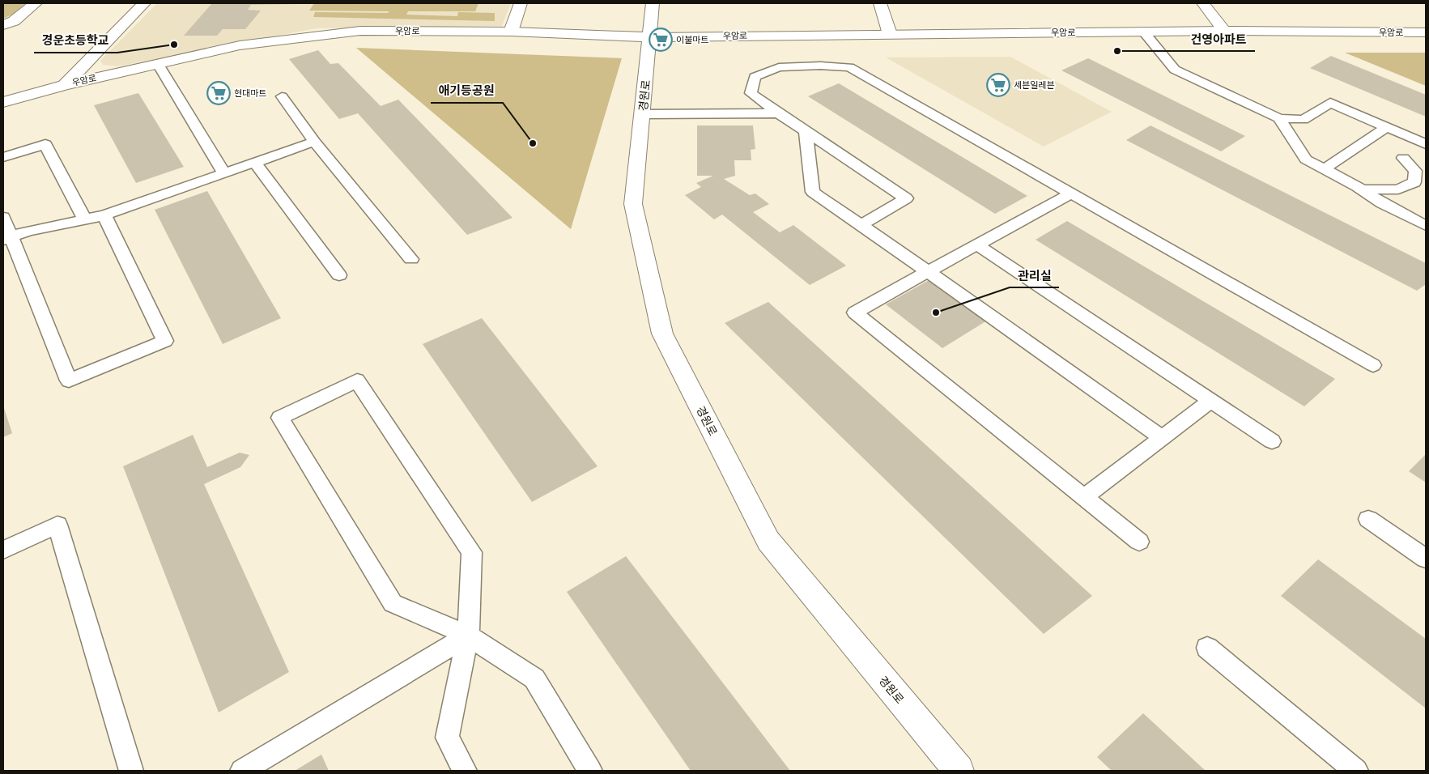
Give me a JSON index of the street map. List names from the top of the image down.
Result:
{
  "streets": {
    "street": ["우암로", "경원로"]
  },
  "crossings": [
    ["우암로", "경원로"]
  ],
  "places": {
    "supermarket": ["이불마트", "세븐일레븐", "현대마트"],
    "other": [
      "경운초등학교",
      "건영아파트",
      "애기등공원",
      "관리실"
    ]
  }
}
